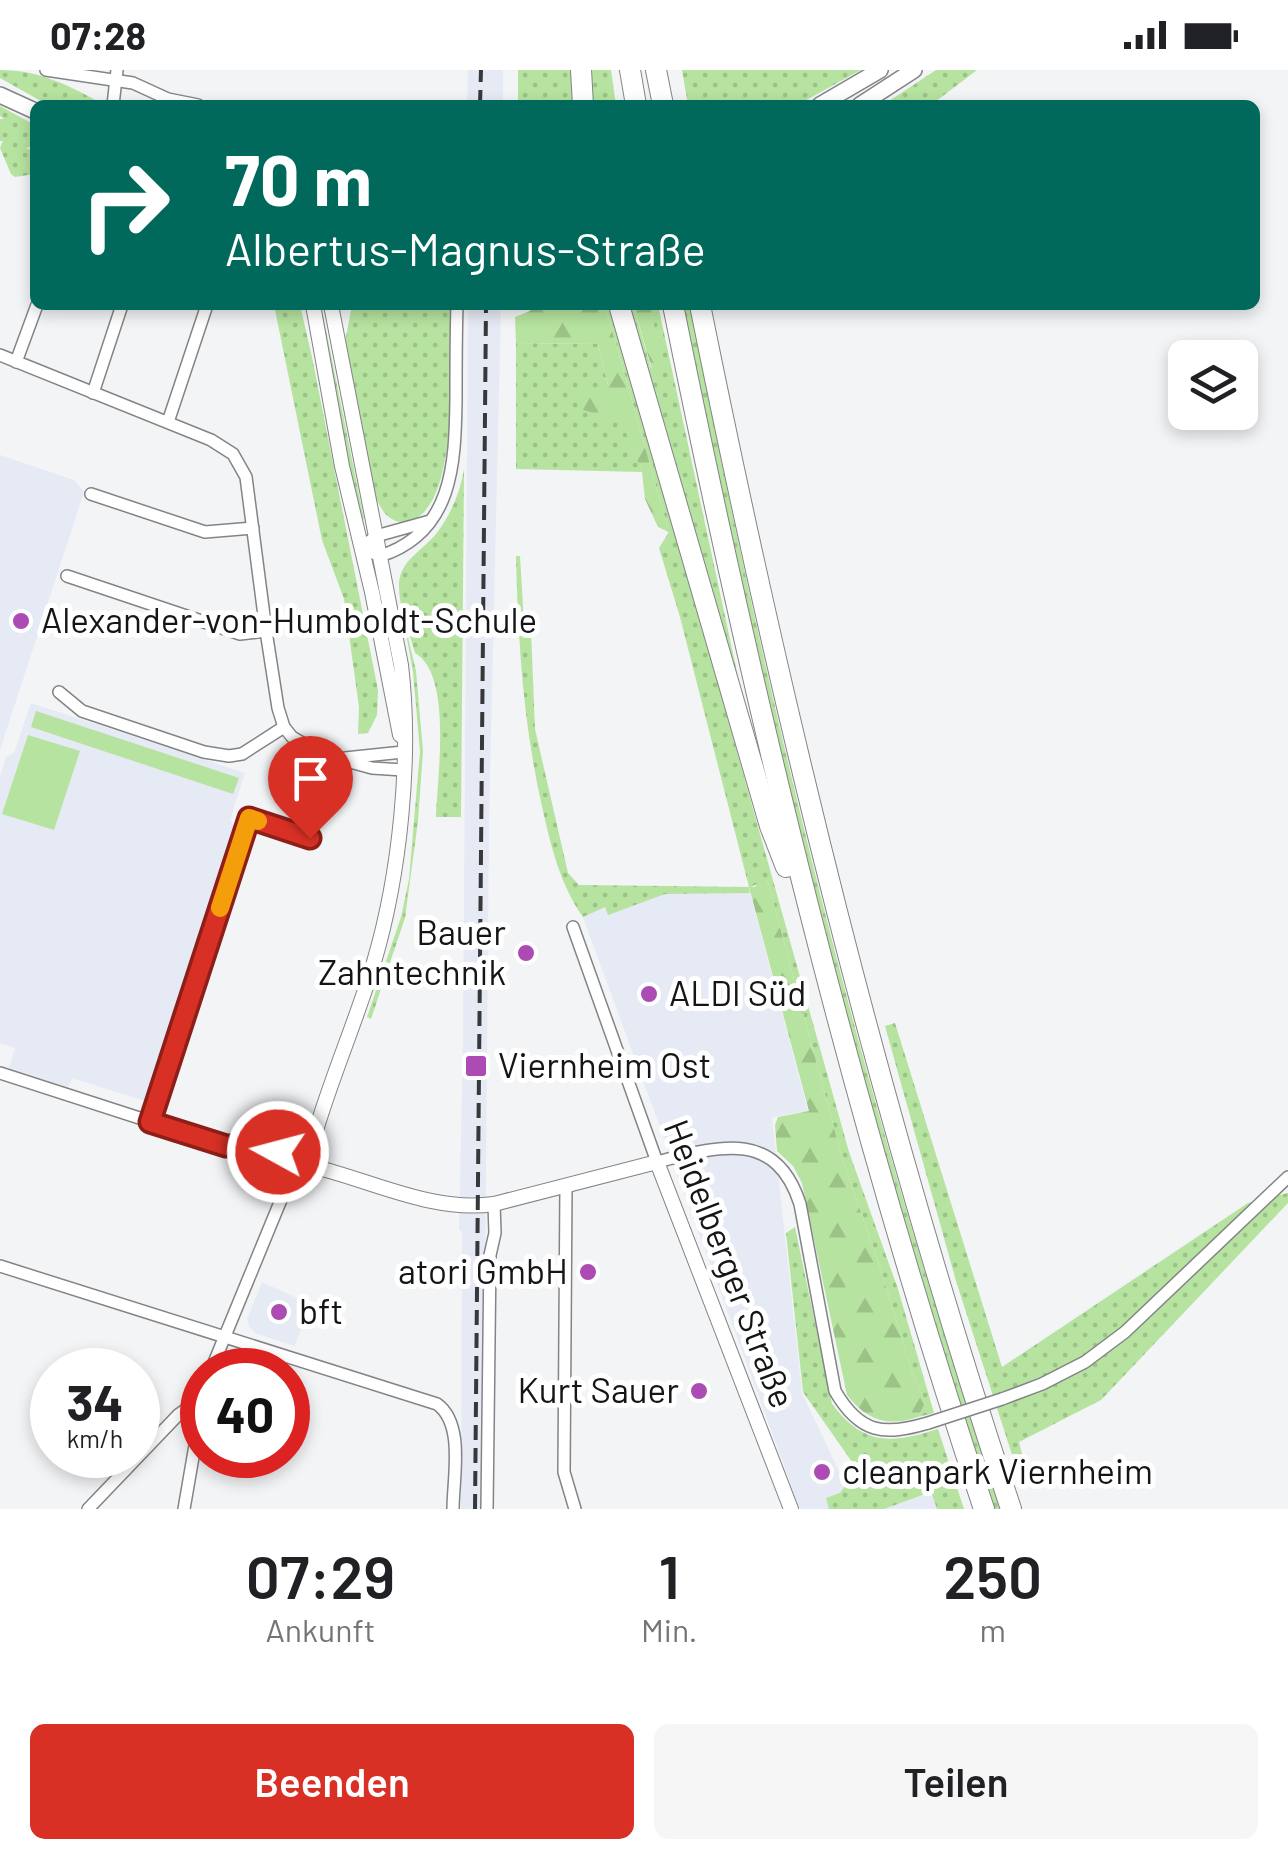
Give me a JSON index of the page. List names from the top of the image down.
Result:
{
  "streets": {
    "street": ["Heidelberger Straße"]
  },
  "places": {
    "other": [
      "Alexander-von-Humboldt-Schule",
      "Bauer Zahntechnik",
      "ALDI Süd",
      "atori GmbH",
      "bft",
      "Kurt Sauer",
      "cleanpark Viernheim"
    ],
    "transit": ["Viernheim Ost"]
  },
  "page": {
    "status": "07:28",
    "turn": ["70 m", "Albertus-Magnus-Straße"],
    "speed": "34 km/h",
    "limit": "40",
    "eta": [
      "07:29",
      "Ankunft",
      "1",
      "Min.",
      "250",
      "m"
    ],
    "buttons": ["Beenden", "Teilen"]
  }
}
